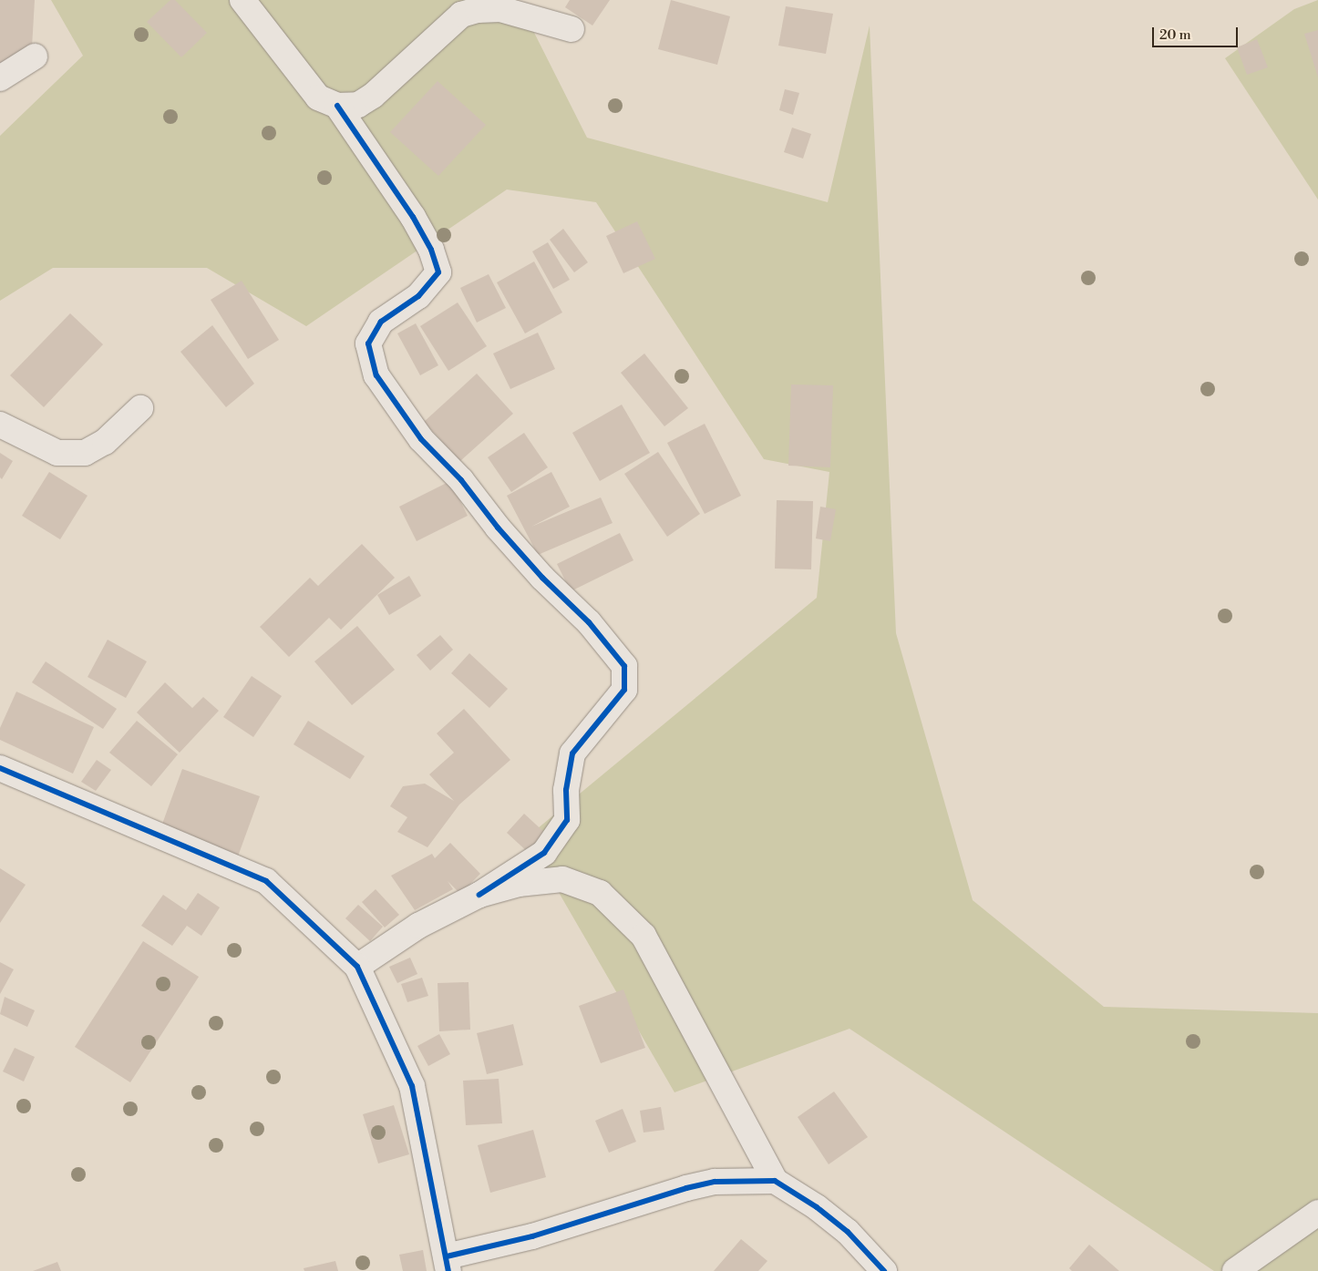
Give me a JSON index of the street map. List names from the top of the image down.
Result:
{
  "scale_bar": "20 m"
}
